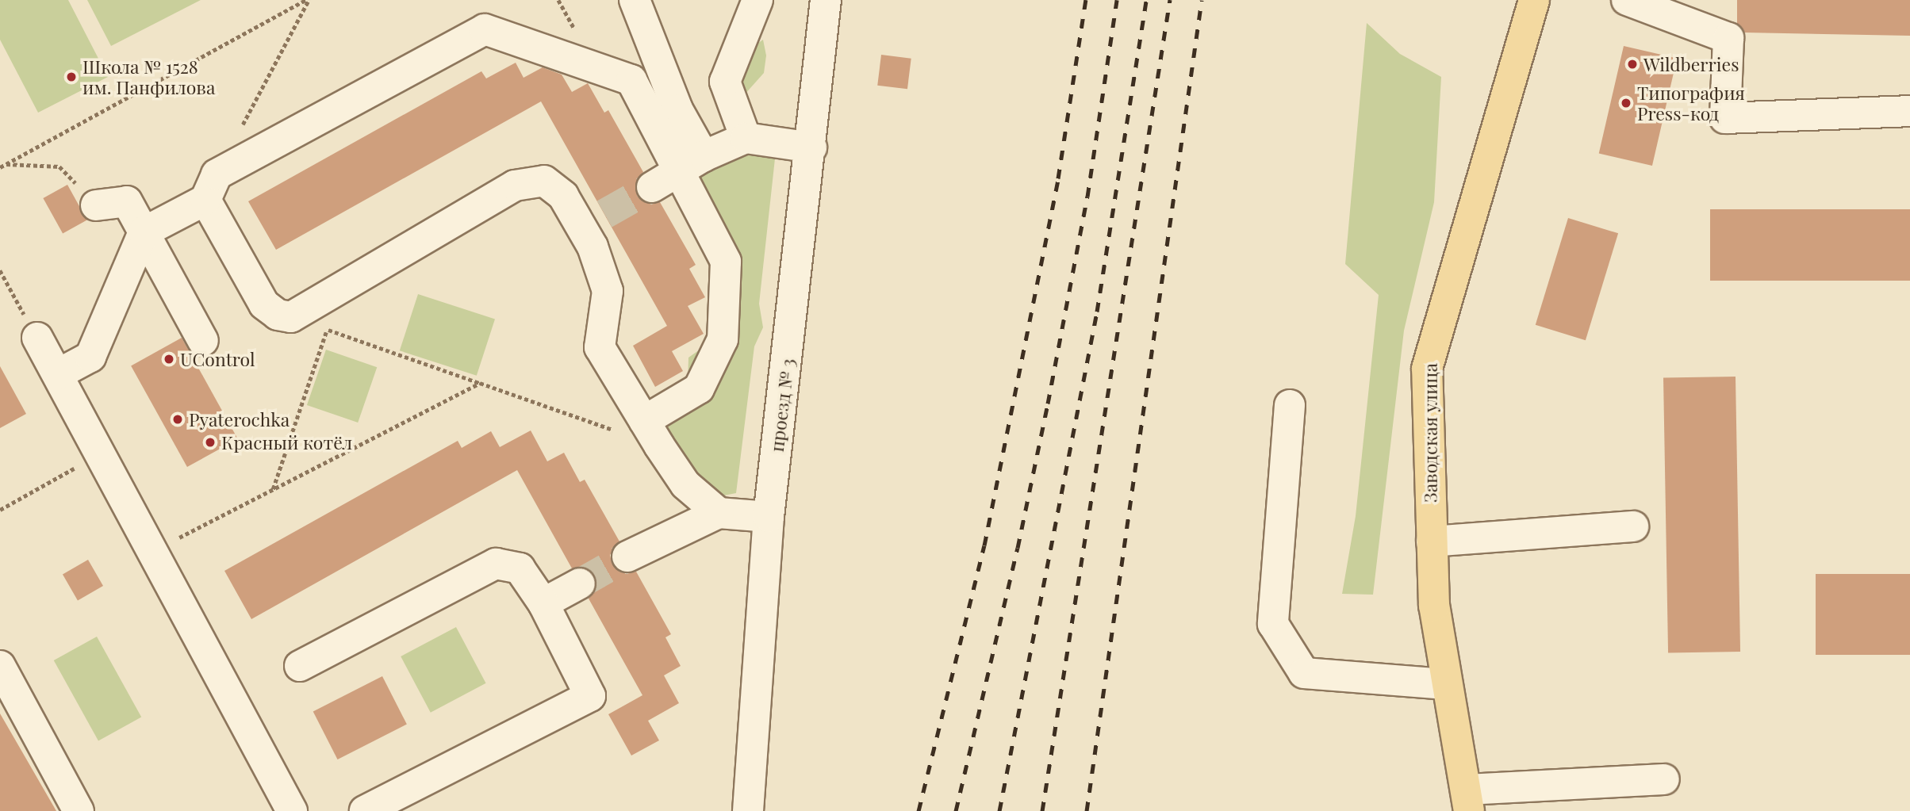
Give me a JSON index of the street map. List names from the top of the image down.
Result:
{
  "streets": {
    "main road": ["Заводская улица"],
    "street": ["проезд № 3"]
  },
  "places": [
    "Wildberries",
    "Школа № 1528 им. Панфилова",
    "Типография Press-код",
    "UControl",
    "Pyaterochka",
    "Красный котёл"
  ]
}
